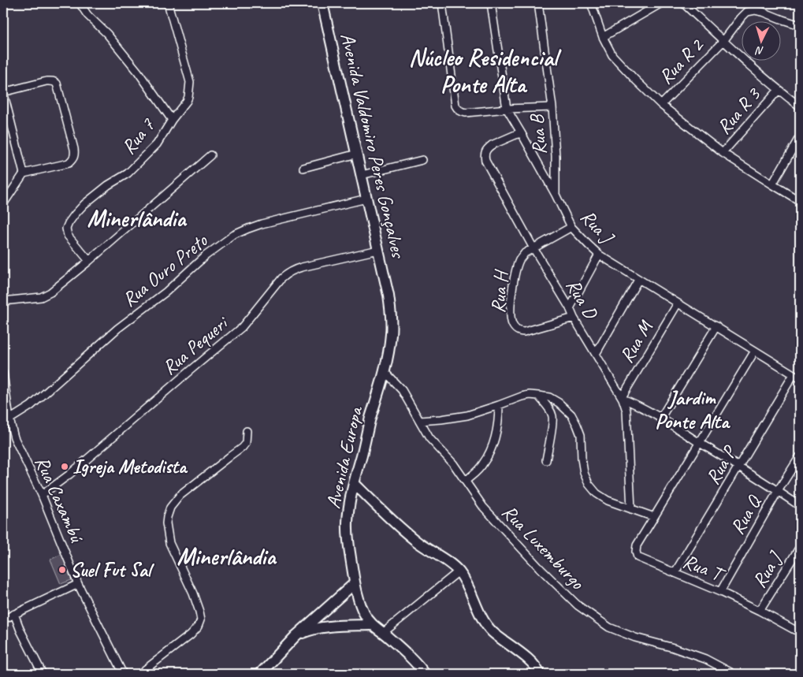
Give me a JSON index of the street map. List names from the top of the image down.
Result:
{
  "streets": {
    "street": [
      "Rua R 2",
      "Rua R 3",
      "Rua B",
      "Rua 7",
      "Avenida Valdomiro Peres Gonçalves",
      "Rua J",
      "Rua Ouro Preto",
      "Rua H",
      "Rua D",
      "Rua M",
      "Rua Pequeri",
      "Avenida Europa",
      "Rua P",
      "Rua Caxambú",
      "Rua Q",
      "Rua Luxemburgo",
      "Rua T"
    ]
  },
  "crossings": [
    ["Rua B", "Rua J"],
    ["Avenida Valdomiro Peres Gonçalves", "Rua Ouro Preto"],
    ["Avenida Valdomiro Peres Gonçalves", "Rua Pequeri"],
    ["Avenida Valdomiro Peres Gonçalves", "Avenida Europa"],
    ["Rua J", "Rua H"],
    ["Rua J", "Rua D"],
    ["Rua J", "Rua M"],
    ["Rua J", "Rua P"],
    ["Rua J", "Rua T"],
    ["Rua Ouro Preto", "Rua Caxambú"],
    ["Rua H", "Rua D"],
    ["Rua D", "Rua M"],
    ["Rua Pequeri", "Rua Caxambú"],
    ["Avenida Europa", "Rua Luxemburgo"],
    ["Rua P", "Rua T"],
    ["Rua Q", "Rua T"]
  ],
  "districts": [
    "Núcleo Residencial Ponte Alta",
    "Minerlândia",
    "Jardim Ponte Alta",
    "Minerlândia"
  ],
  "places": ["Igreja Metodista", "Suel Fut Sal"],
  "north": "bottom"
}
